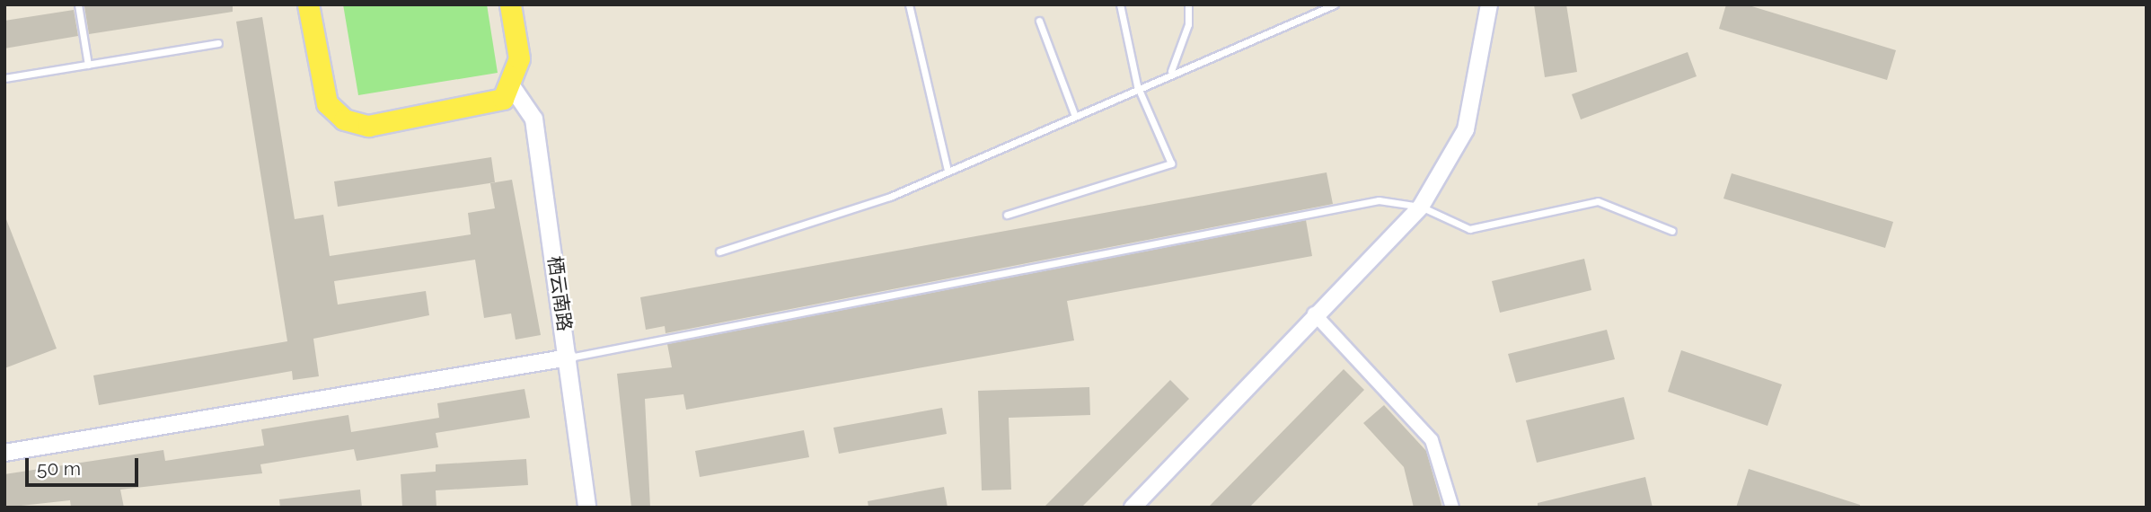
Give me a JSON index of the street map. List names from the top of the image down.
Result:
{
  "streets": {
    "main road": ["栖云南路"]
  },
  "scale_bar": "50 m"
}
